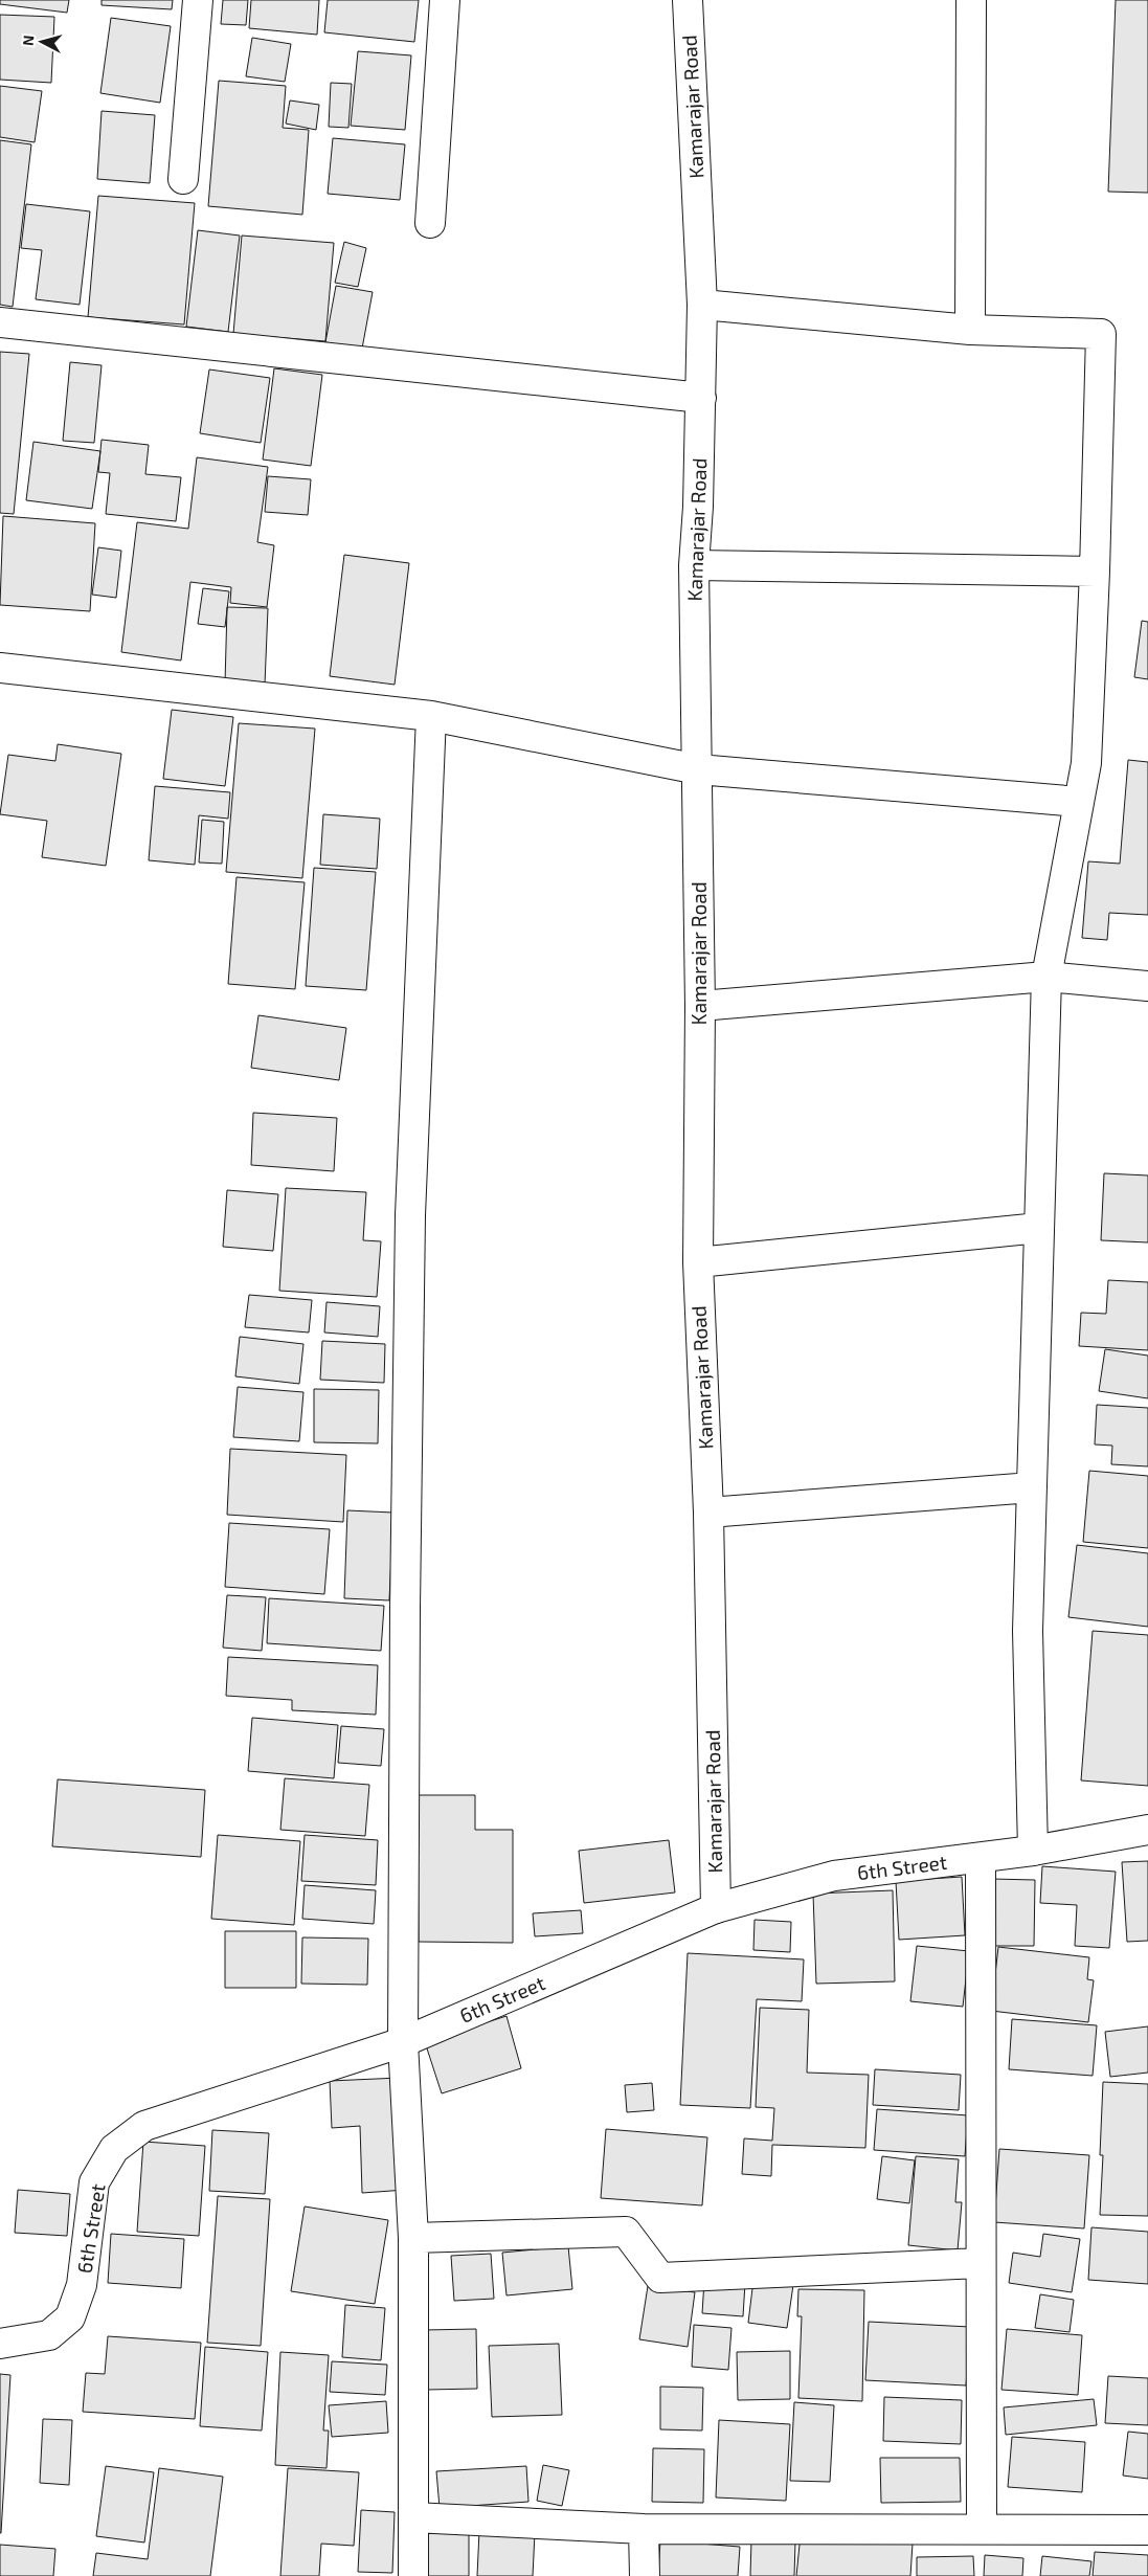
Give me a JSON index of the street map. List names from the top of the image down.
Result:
{
  "streets": {
    "street": ["Kamarajar Road", "6th Street"]
  },
  "crossings": [
    ["Kamarajar Road", "6th Street"]
  ],
  "north": "left"
}
